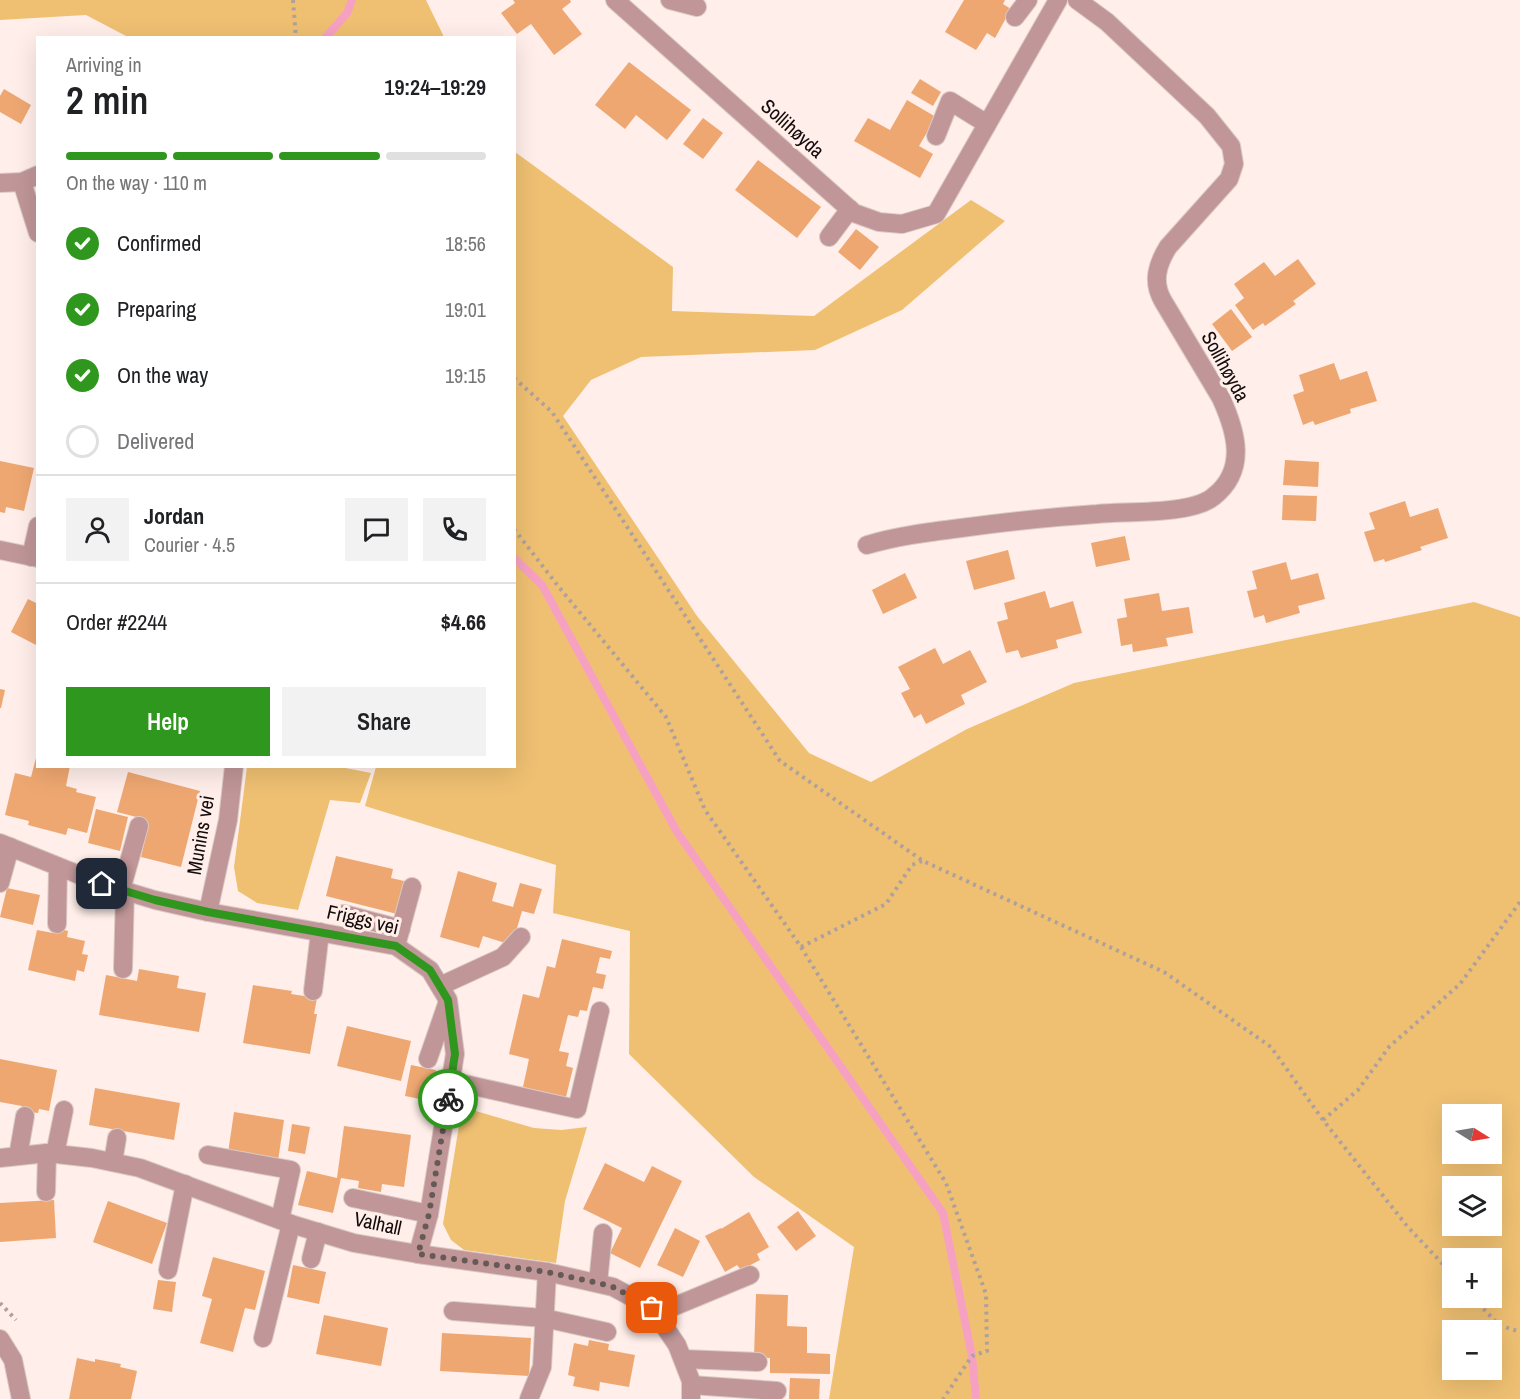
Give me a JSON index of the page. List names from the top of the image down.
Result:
{
  "streets": {
    "street": [
      "Sollihøyda",
      "Munins vei",
      "Friggs vei",
      "Valhall"
    ]
  },
  "crossings": [
    ["Munins vei", "Friggs vei"]
  ],
  "north": "right",
  "page": {
    "heading": ["2 min", "Arriving in", "19:24–19:29"],
    "panel": [
      "Jordan",
      "Courier · 4.5",
      "Order #2244",
      "$4.66"
    ],
    "bar": "On the way · 110 m",
    "list": [
      ["Confirmed", "18:56"],
      ["Preparing", "19:01"],
      ["On the way", "19:15"],
      "Delivered"
    ],
    "buttons": ["Help", "Share"],
    "map_buttons": ["+", "−"]
  }
}
